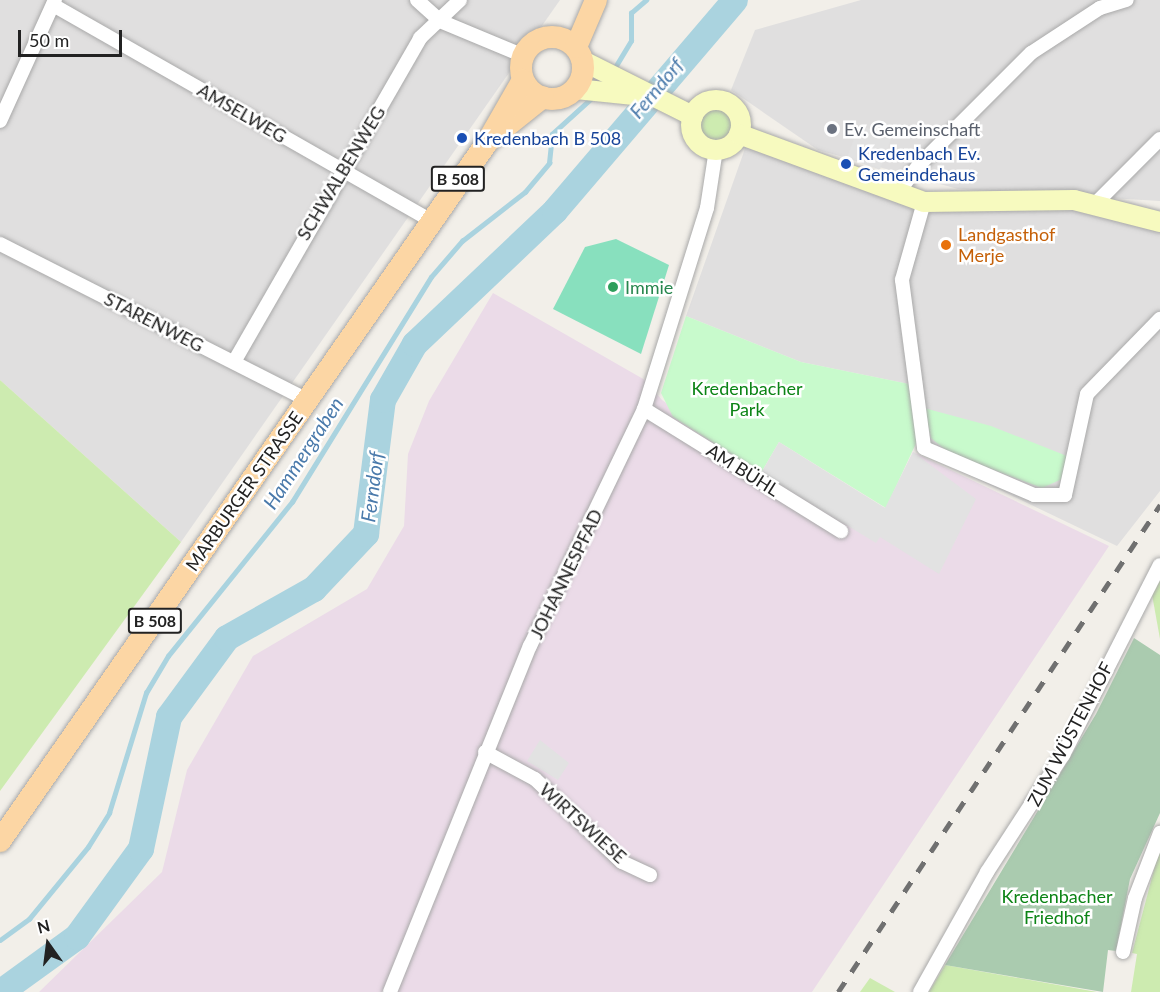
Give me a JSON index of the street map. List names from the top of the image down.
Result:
{
  "streets": {
    "main road": ["B 508", "MARBURGER STRASSE"],
    "street": [
      "AMSELWEG",
      "SCHWALBENWEG",
      "STARENWEG",
      "AM BÜHL",
      "JOHANNESPFAD",
      "ZUM WÜSTENHOF",
      "WIRTSWIESE"
    ]
  },
  "crossings": [
    ["AMSELWEG", "SCHWALBENWEG"],
    ["AMSELWEG", "MARBURGER STRASSE"],
    ["SCHWALBENWEG", "STARENWEG"],
    ["B 508", "MARBURGER STRASSE"],
    ["STARENWEG", "MARBURGER STRASSE"],
    ["AM BÜHL", "JOHANNESPFAD"],
    ["JOHANNESPFAD", "WIRTSWIESE"]
  ],
  "water": ["Ferndorf", "Hammergraben"],
  "parks": ["Kredenbacher Park", "Kredenbacher Friedhof"],
  "places": [
    "Ev. Gemeinschaft",
    "Kredenbach B 508",
    "Kredenbach Ev. Gemeindehaus",
    "Landgasthof Merje",
    "Immie"
  ],
  "scale_bar": "50 m",
  "north": "top"
}
